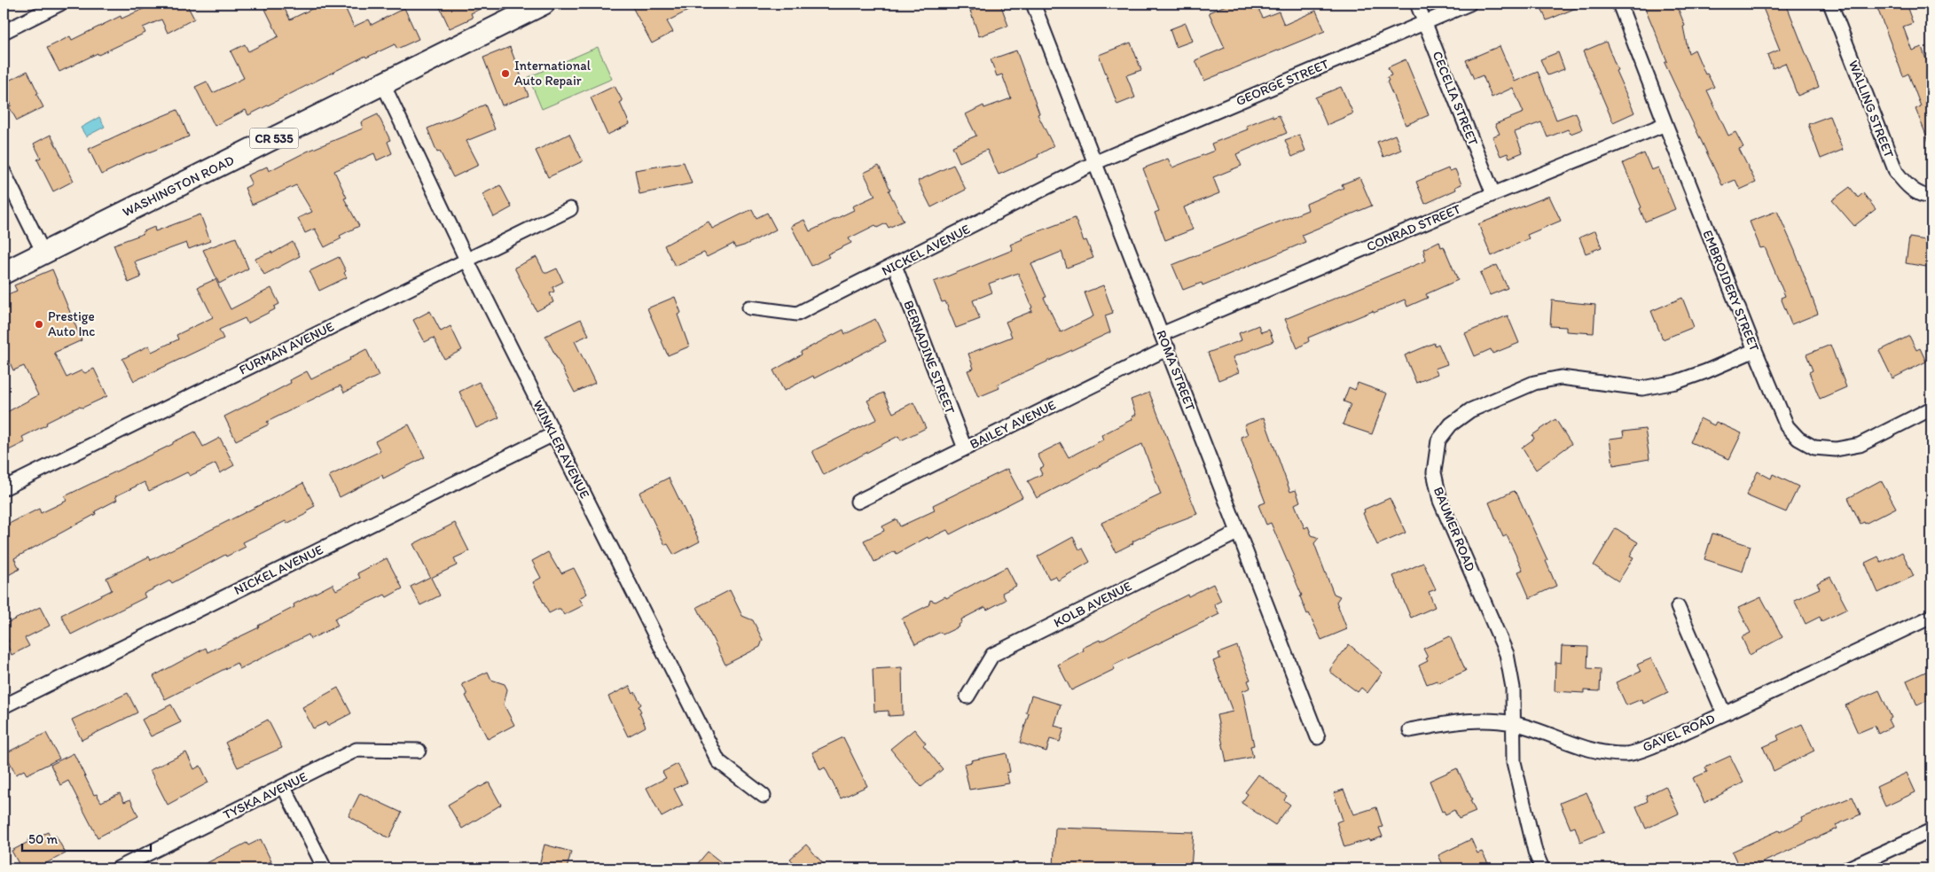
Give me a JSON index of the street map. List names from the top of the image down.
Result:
{
  "streets": {
    "main road": ["CR 535", "WASHINGTON ROAD"],
    "street": [
      "GEORGE STREET",
      "CECELIA STREET",
      "WALLING STREET",
      "CONRAD STREET",
      "NICKEL AVENUE",
      "EMBROIDERY STREET",
      "FURMAN AVENUE",
      "BERNADINE STREET",
      "ROMA STREET",
      "BAILEY AVENUE",
      "WINKLER AVENUE",
      "BAUMER ROAD",
      "KOLB AVENUE",
      "GAVEL ROAD",
      "TYSKA AVENUE"
    ]
  },
  "crossings": [
    ["GEORGE STREET", "CECELIA STREET"],
    ["GEORGE STREET", "NICKEL AVENUE"],
    ["GEORGE STREET", "ROMA STREET"],
    ["CECELIA STREET", "CONRAD STREET"],
    ["WASHINGTON ROAD", "WINKLER AVENUE"],
    ["CONRAD STREET", "EMBROIDERY STREET"],
    ["CONRAD STREET", "ROMA STREET"],
    ["NICKEL AVENUE", "BERNADINE STREET"],
    ["NICKEL AVENUE", "ROMA STREET"],
    ["NICKEL AVENUE", "WINKLER AVENUE"],
    ["EMBROIDERY STREET", "BAUMER ROAD"],
    ["FURMAN AVENUE", "WINKLER AVENUE"],
    ["BERNADINE STREET", "BAILEY AVENUE"],
    ["ROMA STREET", "BAILEY AVENUE"],
    ["ROMA STREET", "KOLB AVENUE"],
    ["BAUMER ROAD", "GAVEL ROAD"]
  ],
  "places": ["International Auto Repair", "Prestige Auto Inc"],
  "scale_bar": "50 m"
}
